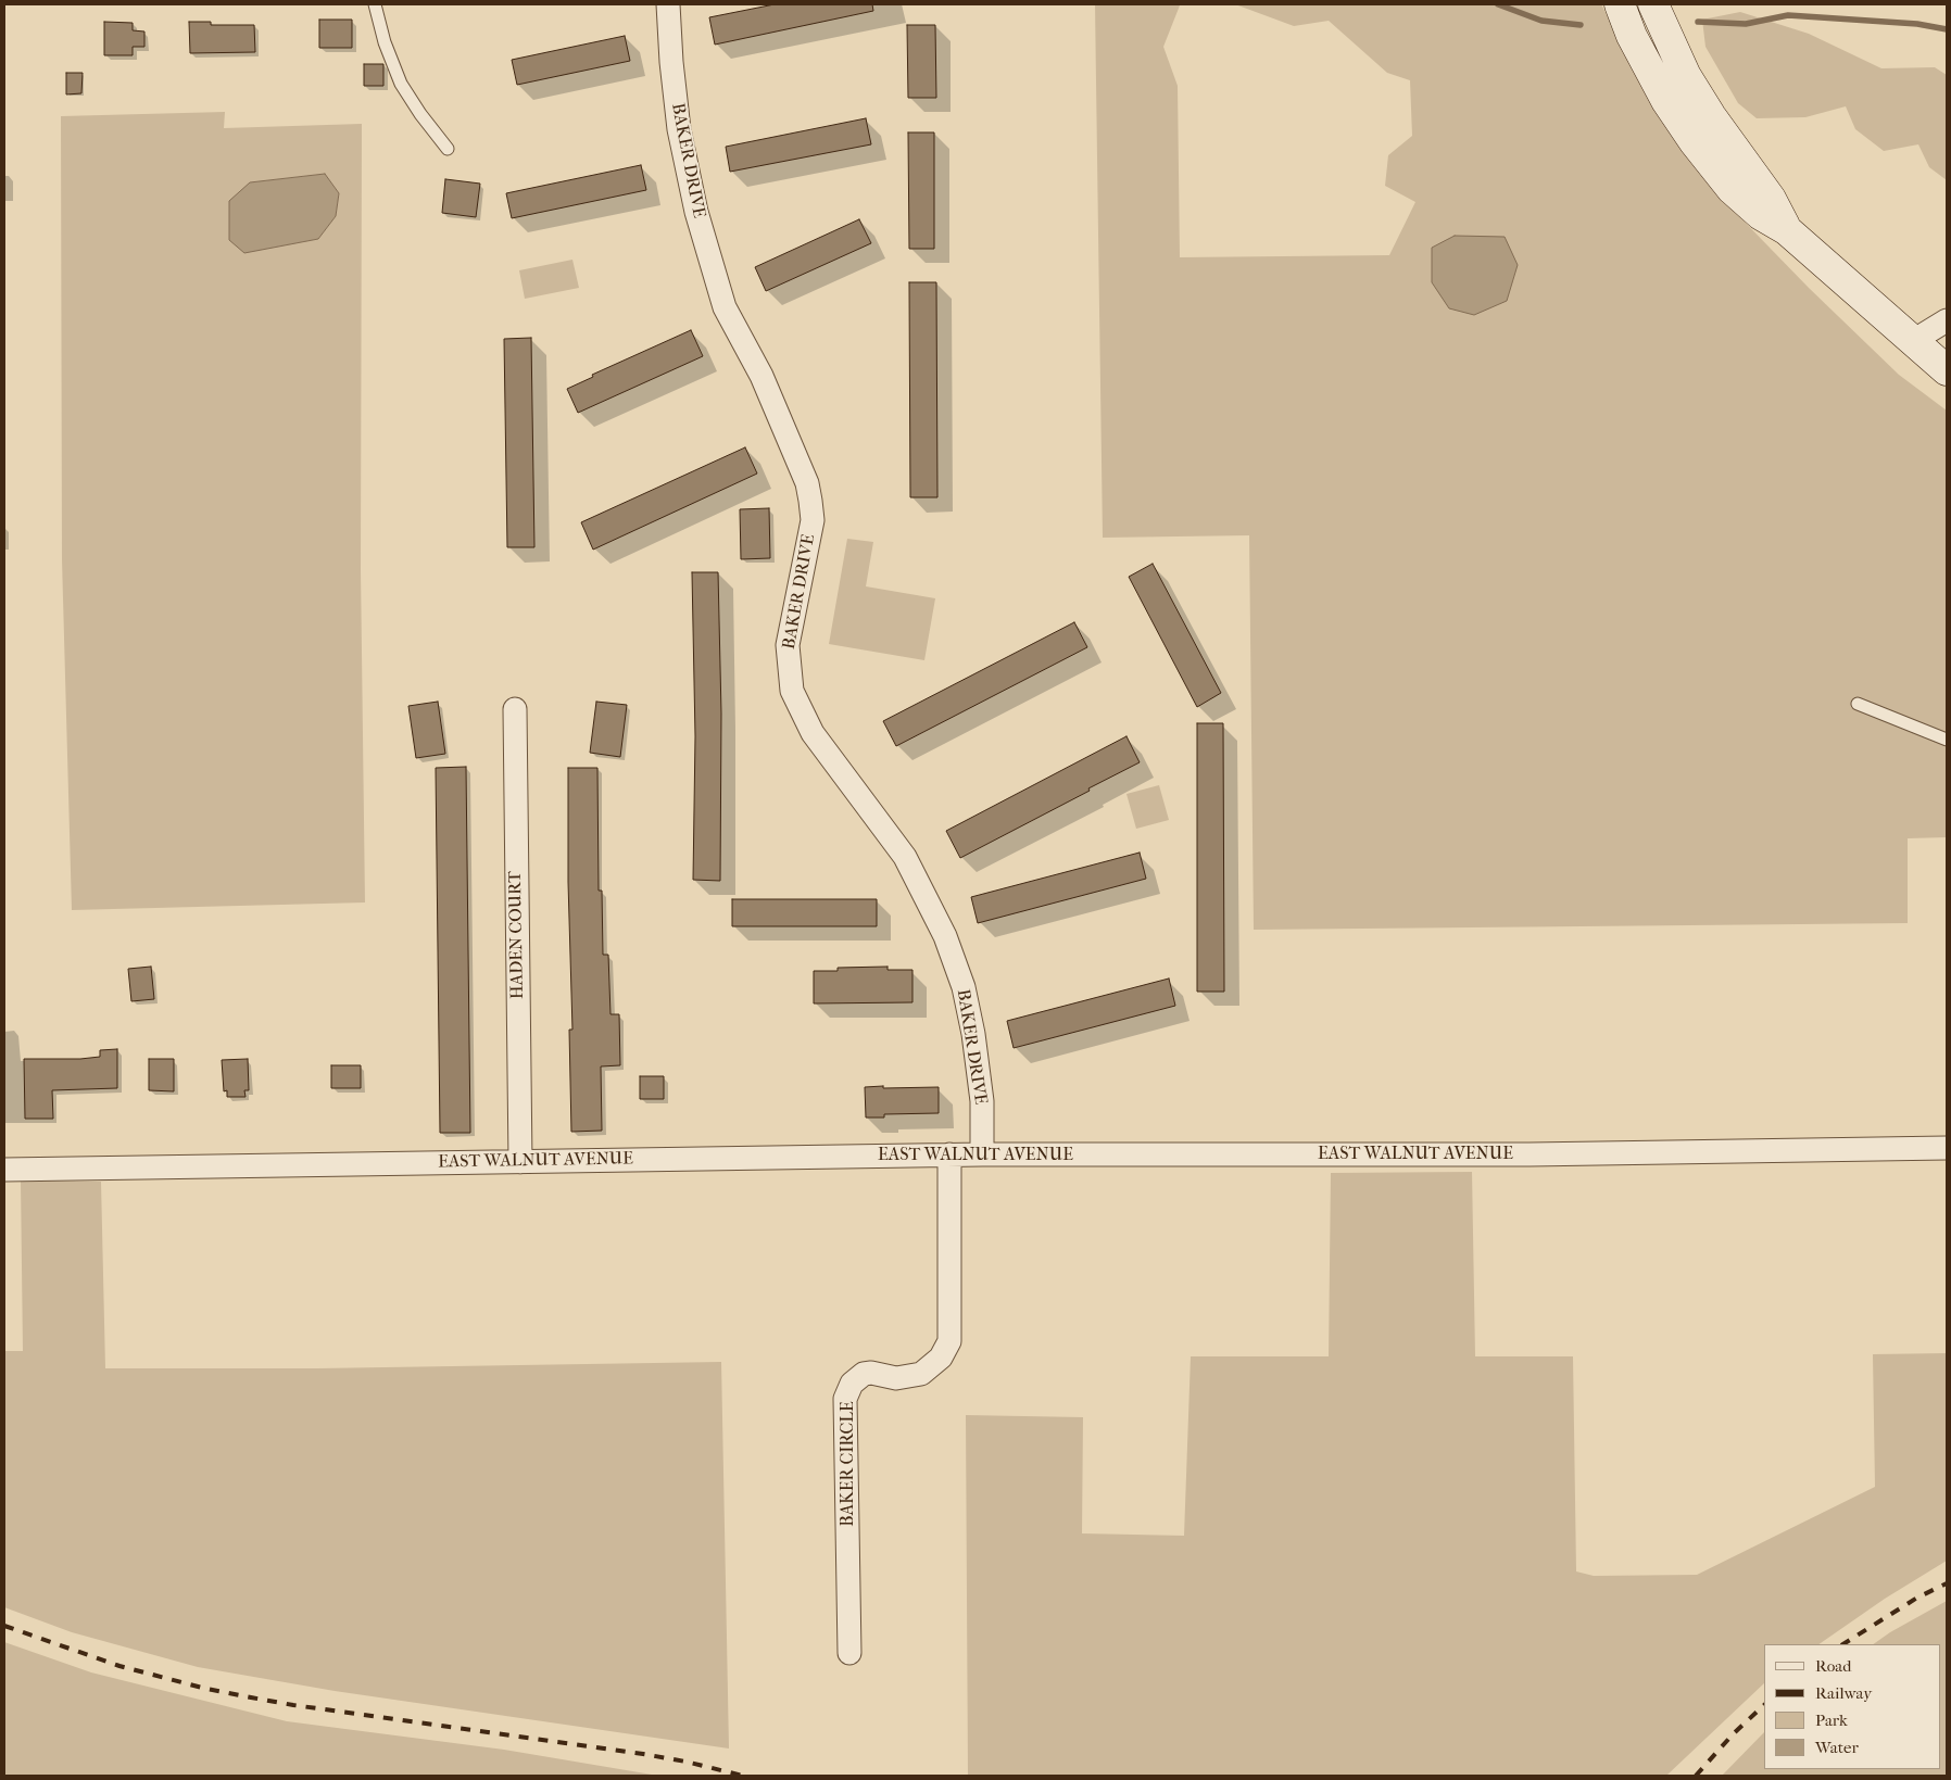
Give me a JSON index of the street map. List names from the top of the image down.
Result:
{
  "streets": {
    "street": [
      "BAKER DRIVE",
      "HADEN COURT",
      "EAST WALNUT AVENUE",
      "BAKER CIRCLE"
    ]
  },
  "crossings": [
    ["BAKER DRIVE", "EAST WALNUT AVENUE"],
    ["HADEN COURT", "EAST WALNUT AVENUE"],
    ["EAST WALNUT AVENUE", "BAKER CIRCLE"]
  ],
  "legend": [
    "Road",
    "Railway",
    "Park",
    "Water"
  ]
}
